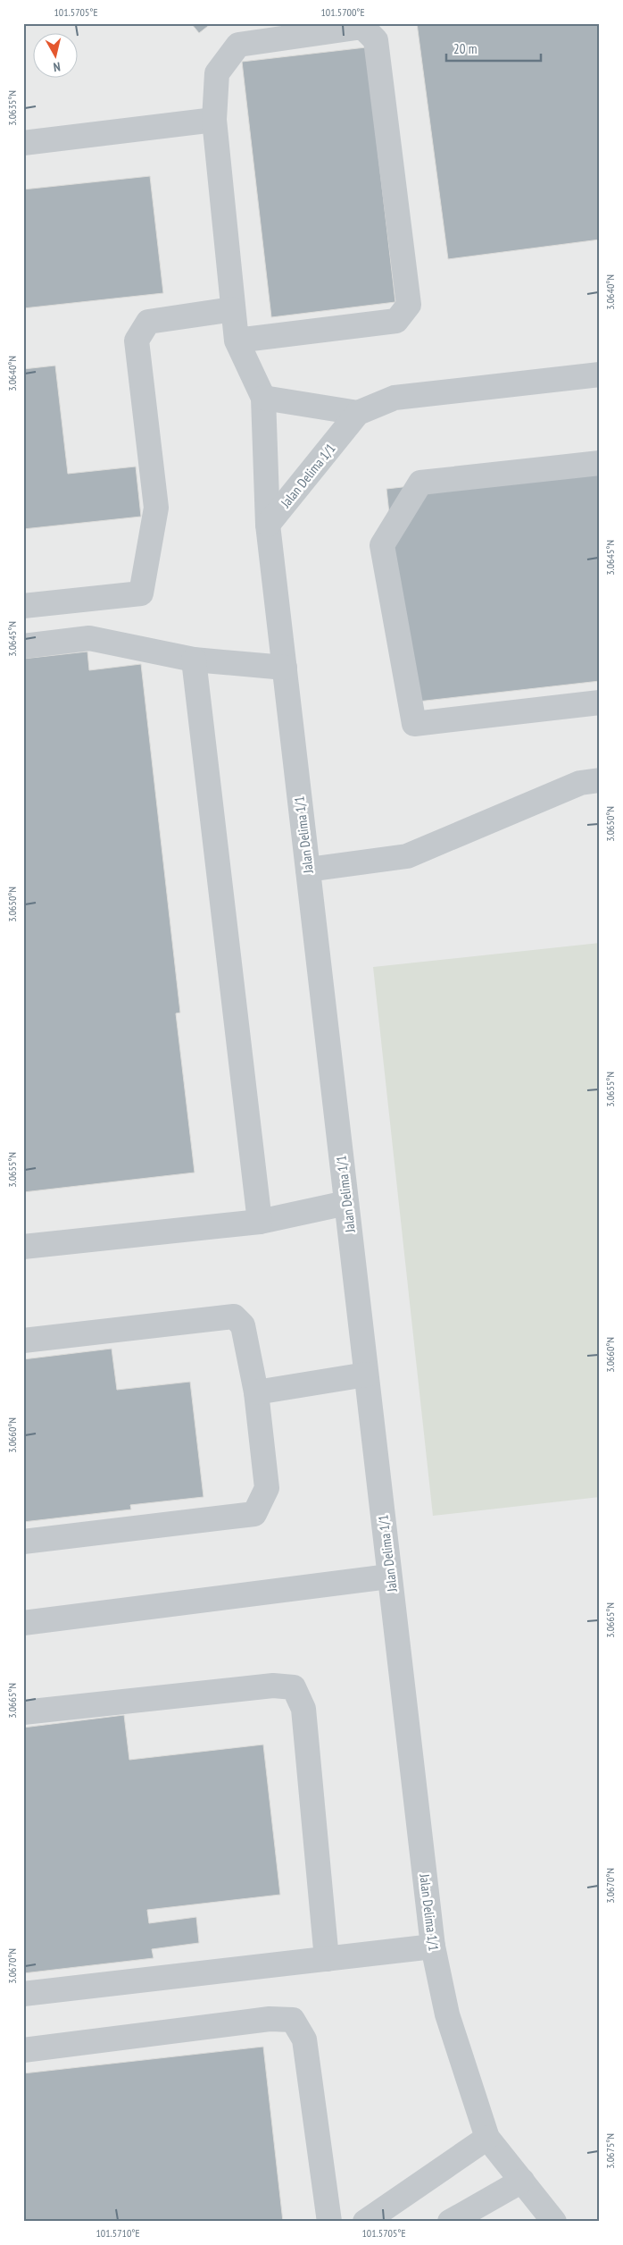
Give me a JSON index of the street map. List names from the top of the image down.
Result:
{
  "streets": {
    "street": ["Jalan Delima 1/1"]
  },
  "scale_bar": "20 m",
  "north": "bottom",
  "coordinates": [
    "101.5705°E",
    "101.5700°E",
    "3.0635°N",
    "3.0640°N",
    "3.0645°N",
    "3.0650°N",
    "3.0655°N",
    "3.0660°N",
    "3.0665°N",
    "3.0670°N",
    "3.0675°N",
    "101.5710°E"
  ]
}
